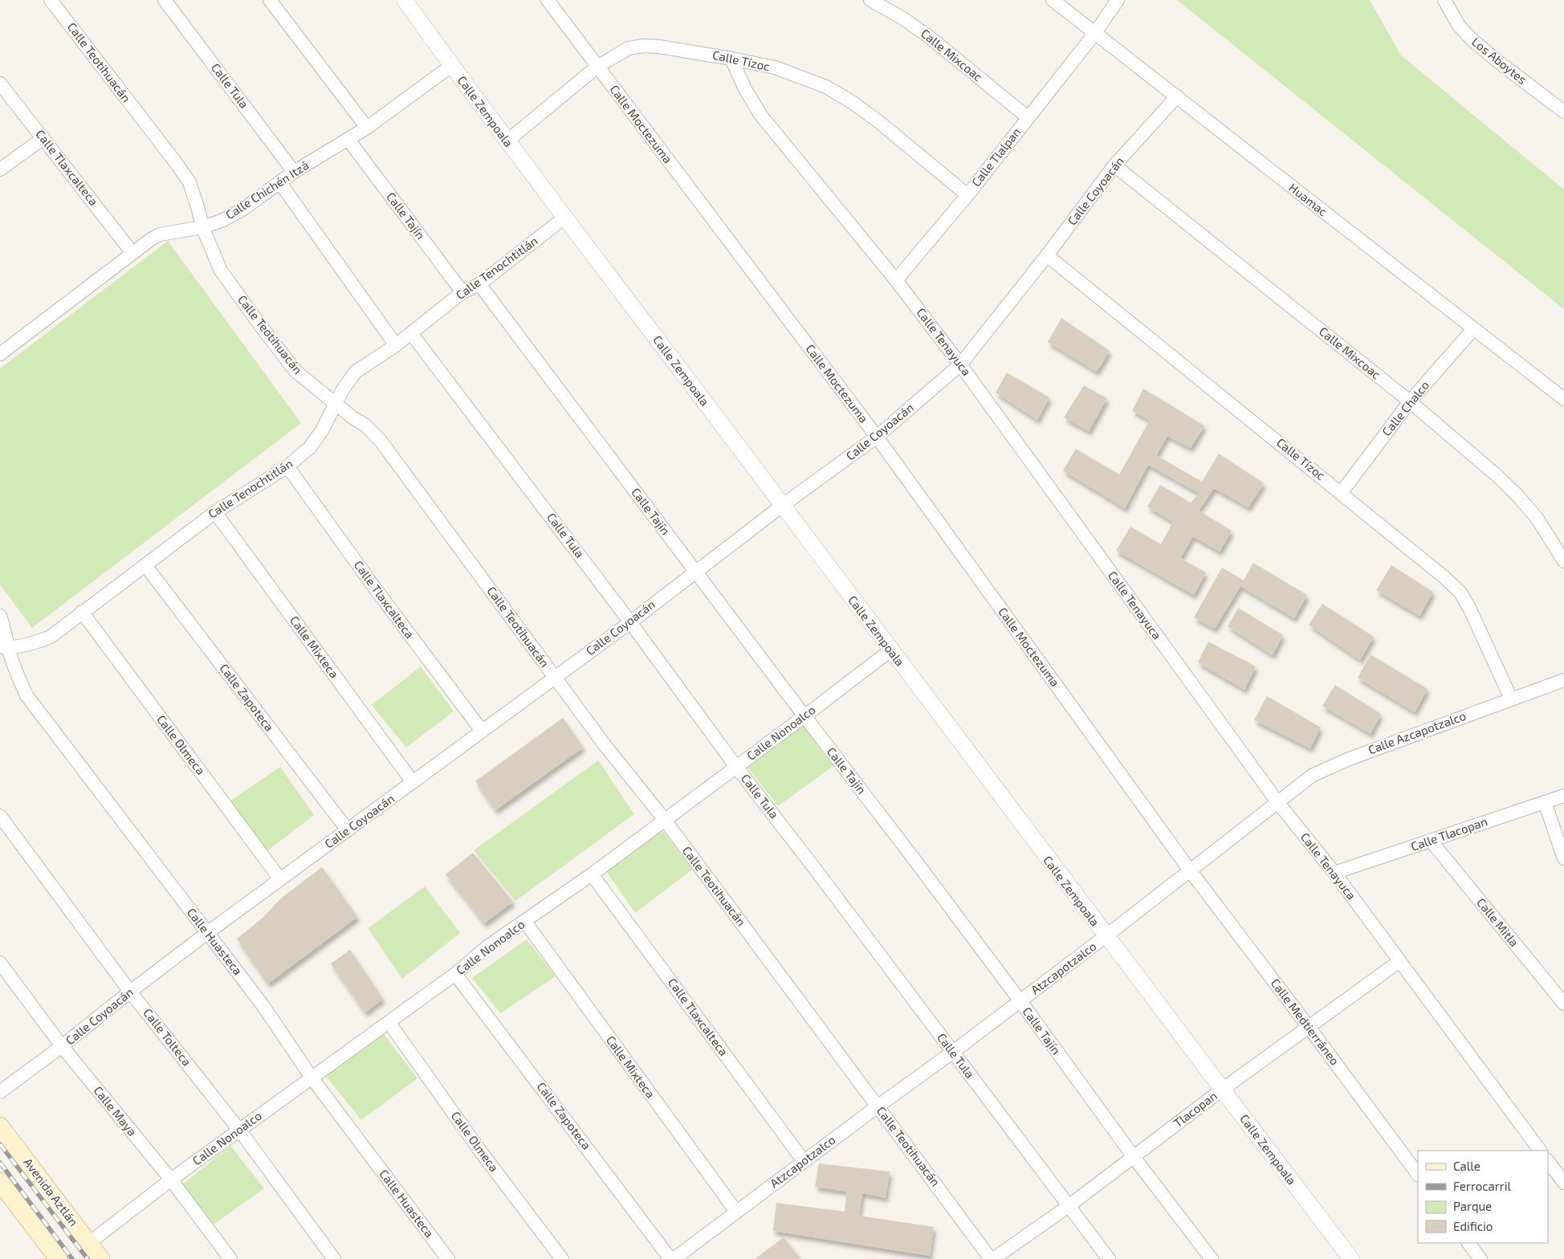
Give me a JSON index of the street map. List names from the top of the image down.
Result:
{
  "streets": {
    "main road": ["Avenida Aztlán"],
    "street": [
      "Calle Mixcoac",
      "Calle Tízoc",
      "Los Aboytes",
      "Calle Teotihuacán",
      "Calle Tula",
      "Calle Zempoala",
      "Calle Moctezuma",
      "Calle Tlalpan",
      "Calle Tlaxcalteca",
      "Calle Chichén Itzá",
      "Calle Coyoacán",
      "Huamac",
      "Calle Tajín",
      "Calle Tenochtitlán",
      "Calle Tenayuca",
      "Calle Chalco",
      "Calle Mixteca",
      "Calle Zapoteca",
      "Calle Nonoalco",
      "Calle Azcapotzalco",
      "Calle Olmeca",
      "Calle Tlacopan",
      "Calle Mitla",
      "Calle Huasteca",
      "Atzcapotzalco",
      "Calle Medtierráneo",
      "Calle Tolteca",
      "Tlacopan",
      "Calle Maya"
    ]
  },
  "crossings": [
    ["Calle Mixcoac", "Calle Tlalpan"],
    ["Calle Mixcoac", "Calle Coyoacán"],
    ["Calle Mixcoac", "Calle Chalco"],
    ["Calle Tízoc", "Calle Zempoala"],
    ["Calle Tízoc", "Calle Moctezuma"],
    ["Calle Tízoc", "Calle Tlalpan"],
    ["Calle Tízoc", "Calle Coyoacán"],
    ["Calle Tízoc", "Calle Tenayuca"],
    ["Calle Tízoc", "Calle Chalco"],
    ["Calle Tízoc", "Calle Azcapotzalco"],
    ["Calle Teotihuacán", "Calle Chichén Itzá"],
    ["Calle Teotihuacán", "Calle Coyoacán"],
    ["Calle Teotihuacán", "Calle Tenochtitlán"],
    ["Calle Teotihuacán", "Calle Nonoalco"],
    ["Calle Teotihuacán", "Atzcapotzalco"],
    ["Calle Teotihuacán", "Tlacopan"],
    ["Calle Tula", "Calle Chichén Itzá"],
    ["Calle Tula", "Calle Coyoacán"],
    ["Calle Tula", "Calle Tenochtitlán"],
    ["Calle Tula", "Calle Nonoalco"],
    ["Calle Tula", "Atzcapotzalco"],
    ["Calle Tula", "Tlacopan"],
    ["Calle Zempoala", "Calle Chichén Itzá"],
    ["Calle Zempoala", "Calle Coyoacán"],
    ["Calle Zempoala", "Calle Tenochtitlán"],
    ["Calle Zempoala", "Calle Nonoalco"],
    ["Calle Zempoala", "Atzcapotzalco"],
    ["Calle Zempoala", "Tlacopan"],
    ["Calle Moctezuma", "Calle Coyoacán"],
    ["Calle Moctezuma", "Atzcapotzalco"],
    ["Calle Moctezuma", "Calle Medtierráneo"],
    ["Calle Tlalpan", "Huamac"],
    ["Calle Tlalpan", "Calle Tenayuca"],
    ["Calle Tlaxcalteca", "Calle Chichén Itzá"],
    ["Calle Tlaxcalteca", "Calle Coyoacán"],
    ["Calle Tlaxcalteca", "Calle Tenochtitlán"],
    ["Calle Tlaxcalteca", "Calle Nonoalco"],
    ["Calle Tlaxcalteca", "Atzcapotzalco"],
    ["Calle Chichén Itzá", "Calle Tajín"],
    ["Calle Coyoacán", "Huamac"],
    ["Calle Coyoacán", "Calle Tajín"],
    ["Calle Coyoacán", "Calle Tenayuca"],
    ["Calle Coyoacán", "Calle Mixteca"],
    ["Calle Coyoacán", "Calle Zapoteca"],
    ["Calle Coyoacán", "Calle Olmeca"],
    ["Calle Coyoacán", "Calle Huasteca"],
    ["Calle Coyoacán", "Calle Tolteca"],
    ["Calle Coyoacán", "Calle Maya"],
    ["Huamac", "Calle Chalco"],
    ["Calle Tajín", "Calle Tenochtitlán"],
    ["Calle Tajín", "Calle Nonoalco"],
    ["Calle Tajín", "Atzcapotzalco"],
    ["Calle Tajín", "Tlacopan"],
    ["Calle Tenochtitlán", "Calle Mixteca"],
    ["Calle Tenochtitlán", "Calle Zapoteca"],
    ["Calle Tenochtitlán", "Calle Olmeca"],
    ["Calle Tenochtitlán", "Calle Huasteca"],
    ["Calle Tenayuca", "Calle Azcapotzalco"],
    ["Calle Tenayuca", "Calle Tlacopan"],
    ["Calle Tenayuca", "Atzcapotzalco"],
    ["Calle Tenayuca", "Tlacopan"],
    ["Calle Mixteca", "Calle Nonoalco"],
    ["Calle Mixteca", "Atzcapotzalco"],
    ["Calle Zapoteca", "Calle Nonoalco"],
    ["Calle Zapoteca", "Atzcapotzalco"],
    ["Calle Nonoalco", "Calle Olmeca"],
    ["Calle Nonoalco", "Calle Huasteca"],
    ["Calle Nonoalco", "Calle Tolteca"],
    ["Calle Nonoalco", "Calle Maya"],
    ["Calle Nonoalco", "Avenida Aztlán"],
    ["Calle Azcapotzalco", "Atzcapotzalco"],
    ["Calle Tlacopan", "Calle Mitla"],
    ["Atzcapotzalco", "Calle Medtierráneo"],
    ["Calle Medtierráneo", "Tlacopan"]
  ],
  "legend": [
    "Calle",
    "Ferrocarril",
    "Parque",
    "Edificio"
  ]
}
